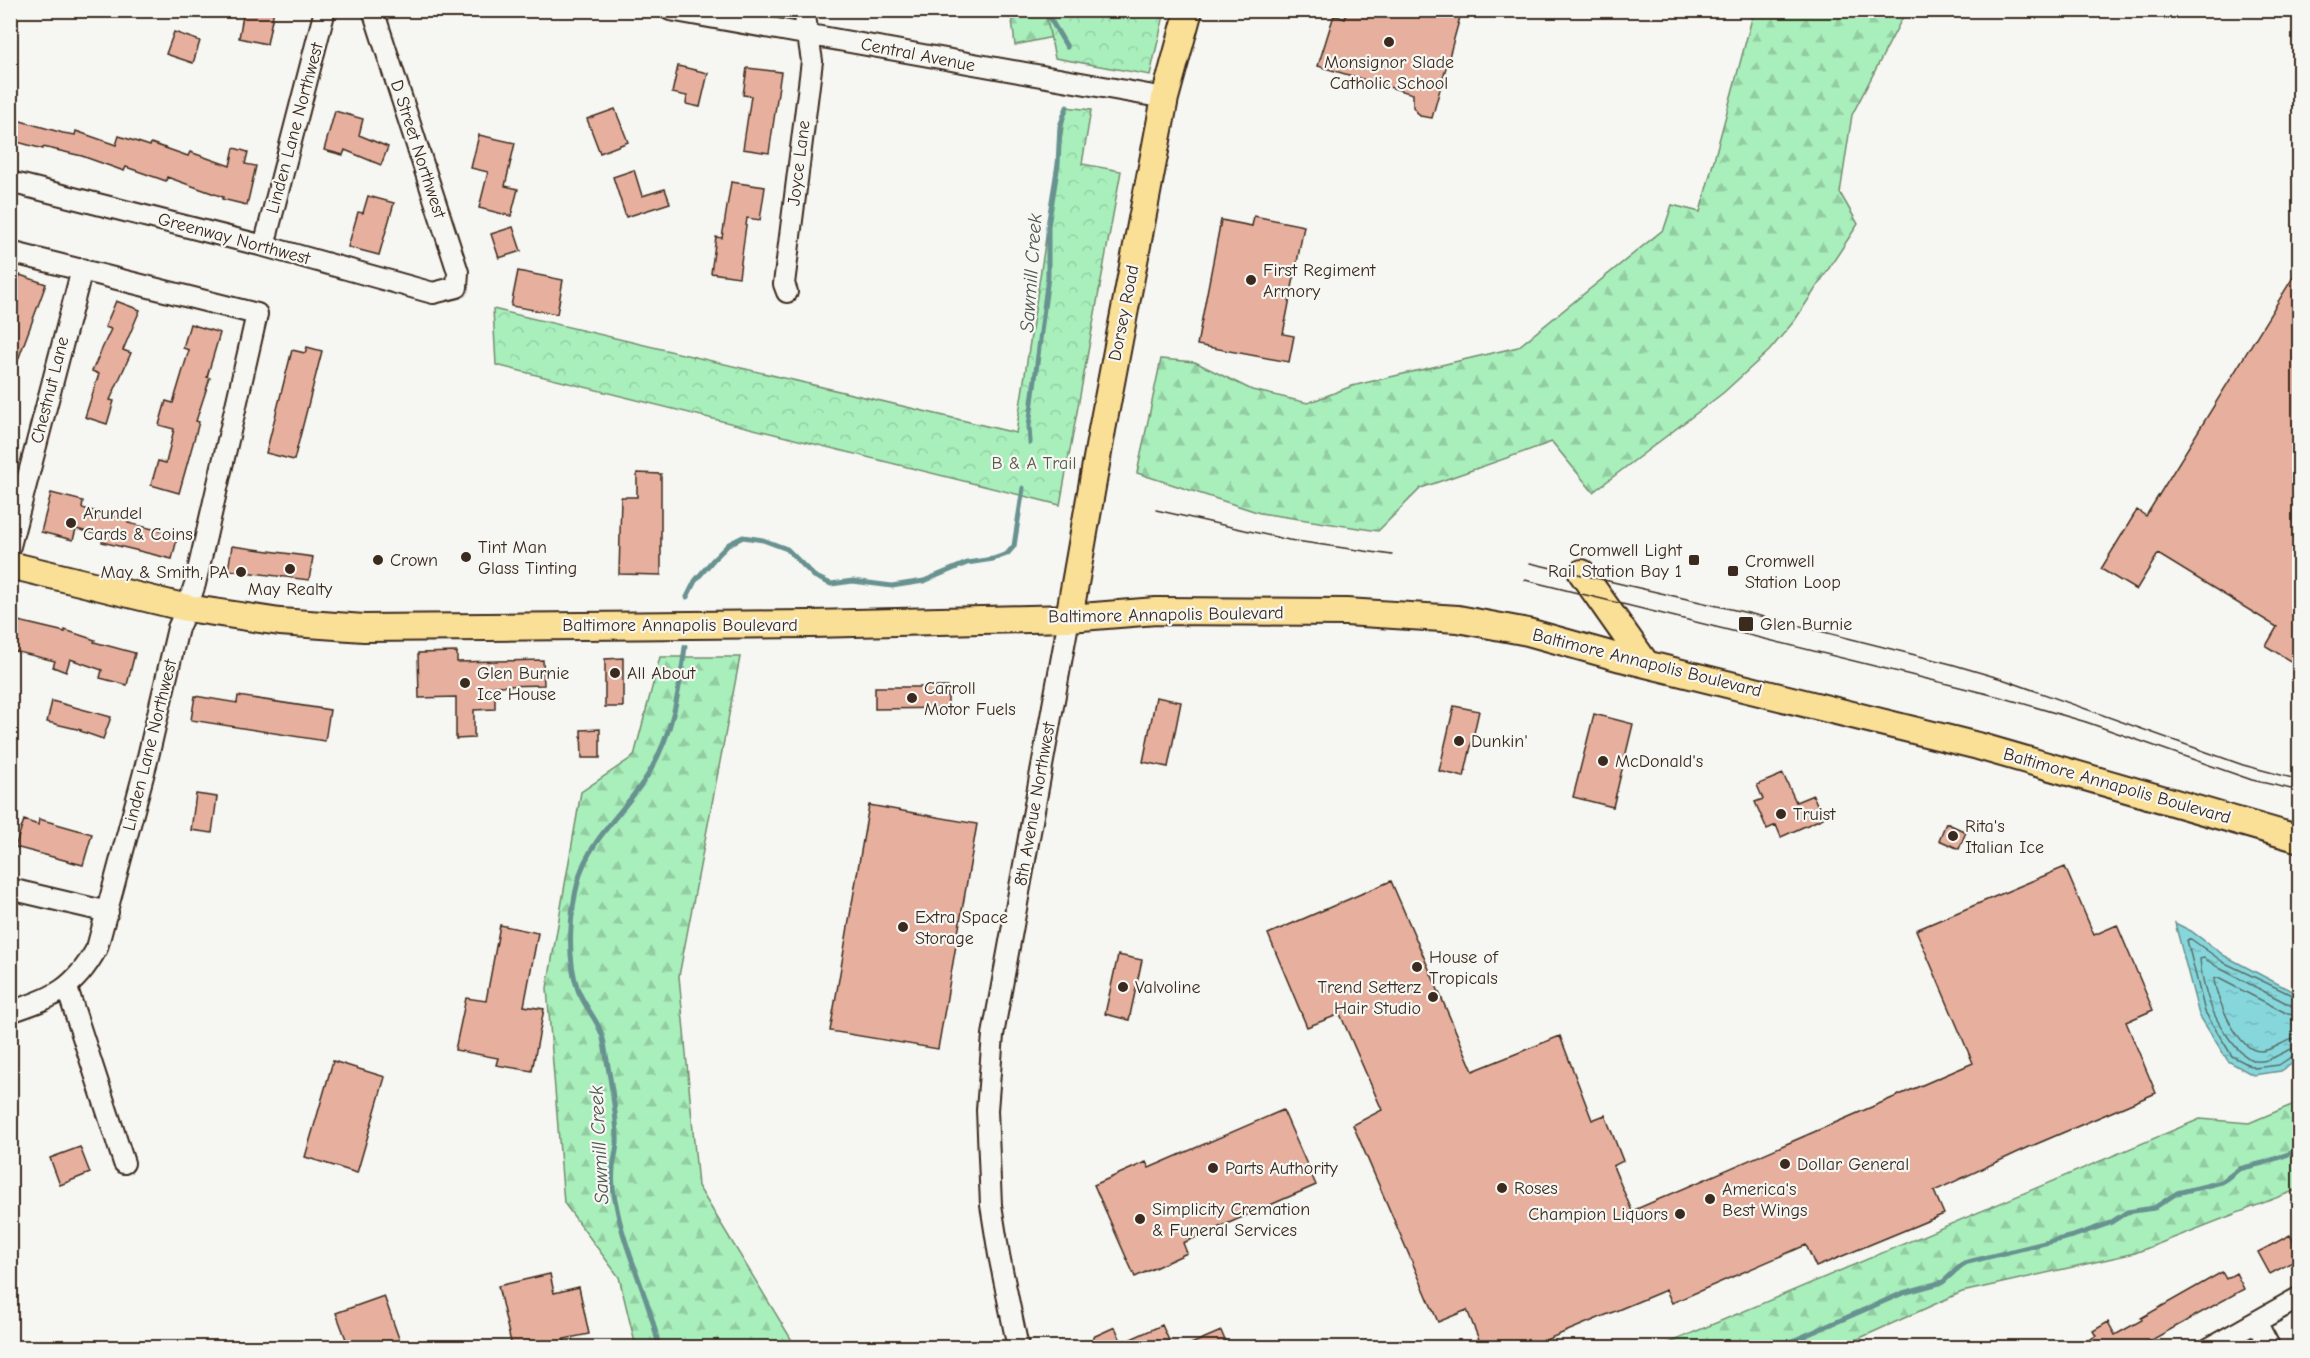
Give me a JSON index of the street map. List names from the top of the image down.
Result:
{
  "streets": {
    "main road": ["Dorsey Road", "Baltimore Annapolis Boulevard"],
    "street": [
      "Central Avenue",
      "Linden Lane Northwest",
      "D Street Northwest",
      "Joyce Lane",
      "Greenway Northwest",
      "Chestnut Lane",
      "8th Avenue Northwest"
    ]
  },
  "crossings": [
    ["Central Avenue", "Joyce Lane"],
    ["Central Avenue", "Dorsey Road"],
    ["Linden Lane Northwest", "Greenway Northwest"],
    ["Linden Lane Northwest", "Chestnut Lane"],
    ["Linden Lane Northwest", "Baltimore Annapolis Boulevard"],
    ["D Street Northwest", "Greenway Northwest"],
    ["Dorsey Road", "Baltimore Annapolis Boulevard"],
    ["Dorsey Road", "8th Avenue Northwest"],
    ["Baltimore Annapolis Boulevard", "8th Avenue Northwest"]
  ],
  "water": ["Sawmill Creek"],
  "parks": ["B & A Trail"],
  "places": {
    "other": [
      "Monsignor Slade Catholic School",
      "First Regiment Armory",
      "Arundel Cards & Coins",
      "Tint Man Glass Tinting",
      "Crown",
      "May Realty",
      "May & Smith, PA",
      "All About",
      "Glen Burnie Ice House",
      "Carroll Motor Fuels",
      "Dunkin'",
      "McDonald's",
      "Truist",
      "Rita's Italian Ice",
      "Extra Space Storage",
      "House of Tropicals",
      "Valvoline",
      "Trend Setterz Hair Studio",
      "Dollar General",
      "Parts Authority",
      "Roses",
      "America's Best Wings",
      "Champion Liquors",
      "Simplicity Cremation & Funeral Services"
    ],
    "transit": ["Cromwell Light Rail Station Bay 1", "Cromwell Station Loop", "Glen Burnie"]
  }
}
